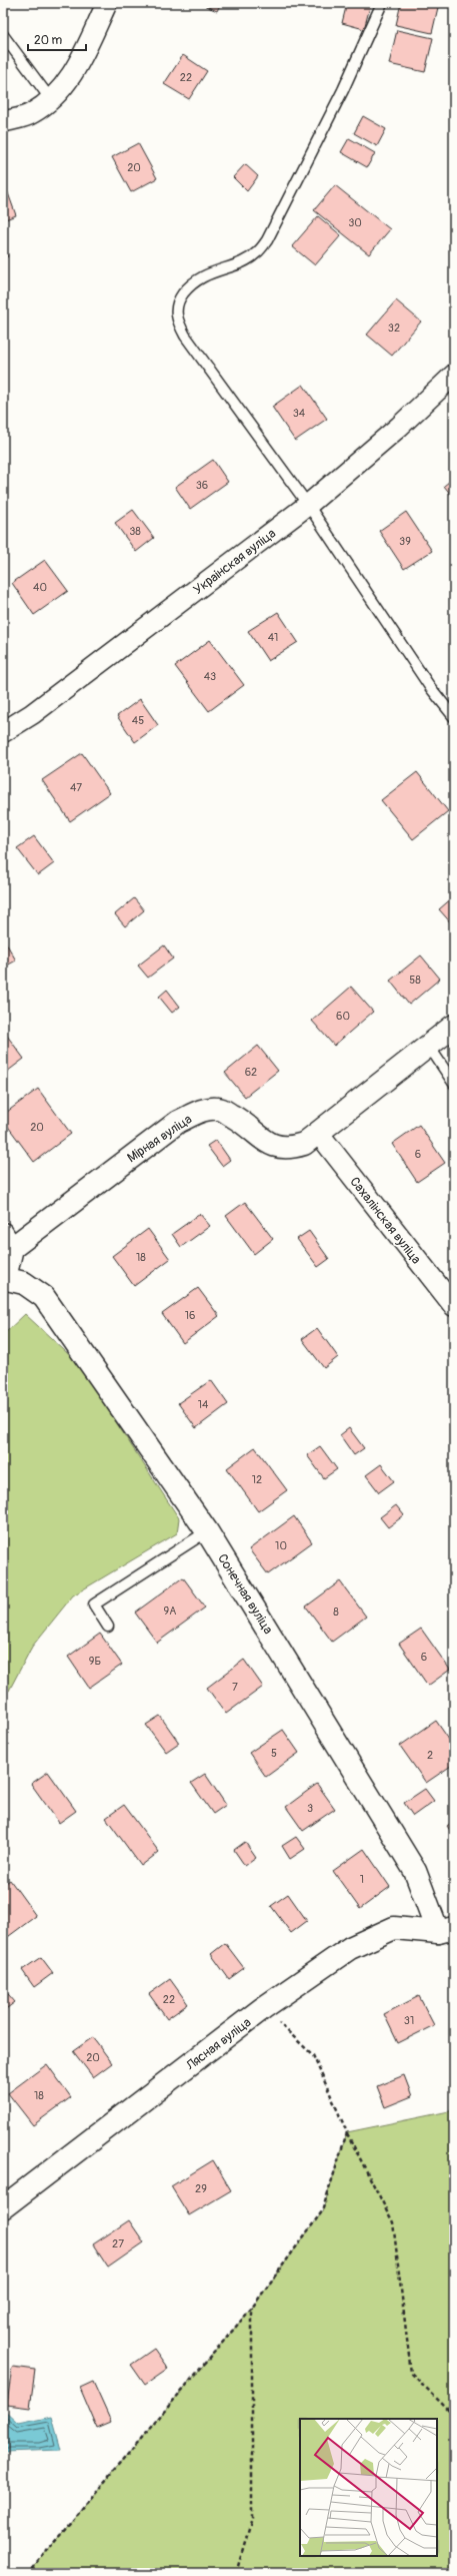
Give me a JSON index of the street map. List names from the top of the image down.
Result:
{
  "streets": {
    "street": [
      "Украінская вуліца",
      "Мірная вуліца",
      "Сахалінская вуліца",
      "Сонечная вуліца",
      "Лясная вуліца"
    ]
  },
  "crossings": [
    ["Мірная вуліца", "Сахалінская вуліца"],
    ["Мірная вуліца", "Сонечная вуліца"],
    ["Сонечная вуліца", "Лясная вуліца"]
  ],
  "house_numbers": [
    "22",
    "20",
    "30",
    "32",
    "34",
    "36",
    "38",
    "39",
    "40",
    "41",
    "43",
    "45",
    "47",
    "58",
    "60",
    "62",
    "20",
    "6",
    "18",
    "16",
    "14",
    "12",
    "10",
    "9А",
    "8",
    "6",
    "9Б",
    "7",
    "5",
    "2",
    "3",
    "1",
    "22",
    "31",
    "20",
    "18",
    "29",
    "27"
  ],
  "scale_bar": "20 m"
}
